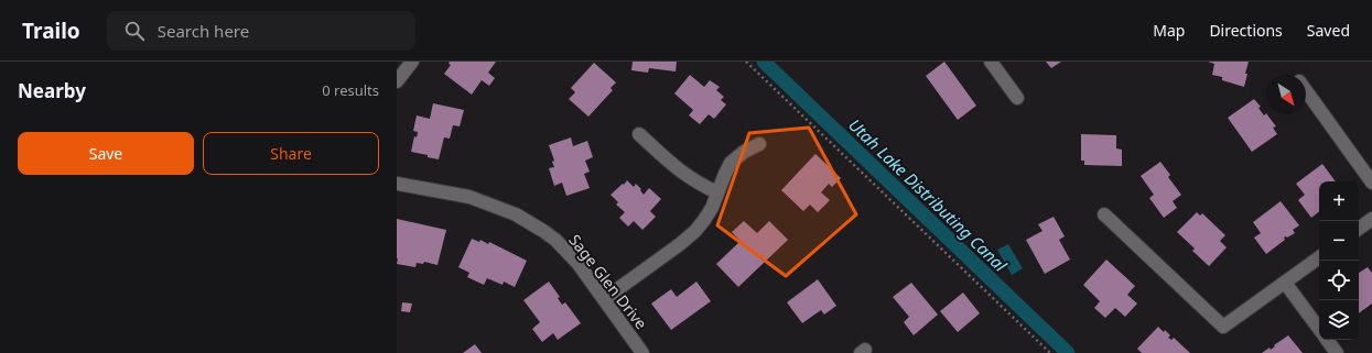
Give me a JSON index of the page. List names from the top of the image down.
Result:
{
  "streets": {
    "street": ["Sage Glen Drive"]
  },
  "water": ["Utah Lake Distributing Canal"],
  "north": "bottom right",
  "page": {
    "header": "Trailo",
    "search": "Search here",
    "nav": ["Map", "Directions", "Saved"],
    "heading": ["Nearby", "0 results"],
    "buttons": ["Save", "Share"],
    "map_buttons": ["+", "−"]
  }
}
